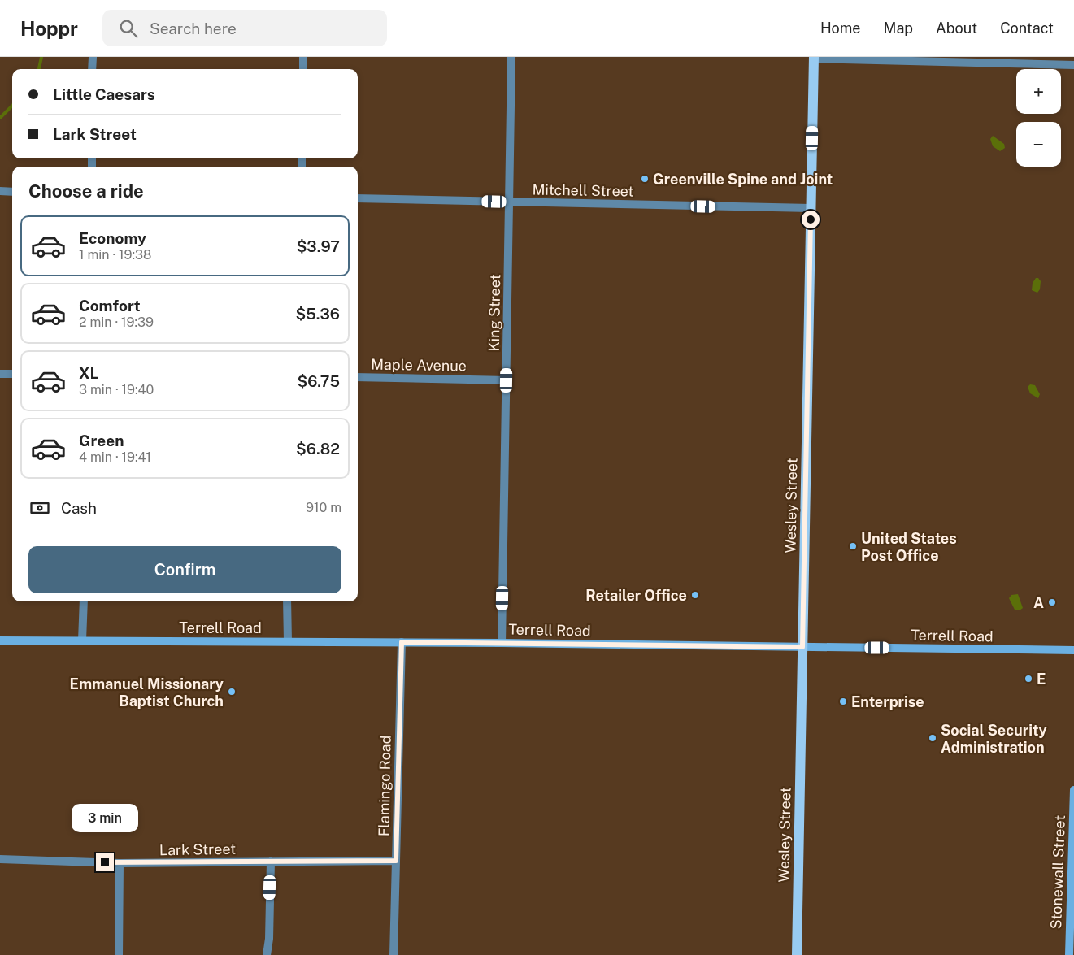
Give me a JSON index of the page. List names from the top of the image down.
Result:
{
  "streets": {
    "main road": ["Wesley Street"],
    "street": [
      "Mitchell Street",
      "King Street",
      "Maple Avenue",
      "Terrell Road",
      "Flamingo Road",
      "Lark Street",
      "Stonewall Street"
    ]
  },
  "crossings": [
    ["Mitchell Street", "King Street"],
    ["Mitchell Street", "Wesley Street"],
    ["King Street", "Maple Avenue"],
    ["King Street", "Terrell Road"],
    ["Wesley Street", "Terrell Road"],
    ["Terrell Road", "Flamingo Road"],
    ["Flamingo Road", "Lark Street"]
  ],
  "places": [
    "Greenville Spine and Joint",
    "United States Post Office",
    "Retailer Office",
    "A",
    "E",
    "Emmanuel Missionary Baptist Church",
    "Enterprise",
    "Social Security Administration"
  ],
  "page": {
    "header": "Hoppr",
    "search": "Search here",
    "nav": [
      "Home",
      "Map",
      "About",
      "Contact"
    ],
    "map_buttons": ["+", "−"],
    "banner": ["Little Caesars", "Lark Street"],
    "heading": "Choose a ride",
    "list": [
      {
        "name": "Economy",
        "note": "1 min · 19:38",
        "value": "$3.97"
      },
      {
        "name": "Comfort",
        "note": "2 min · 19:39",
        "value": "$5.36"
      },
      {
        "name": "XL",
        "note": "3 min · 19:40",
        "value": "$6.75"
      },
      {
        "name": "Green",
        "note": "4 min · 19:41",
        "value": "$6.82"
      }
    ],
    "pay": ["Cash", "910 m"],
    "buttons": "Confirm",
    "bubble": "3 min"
  }
}
